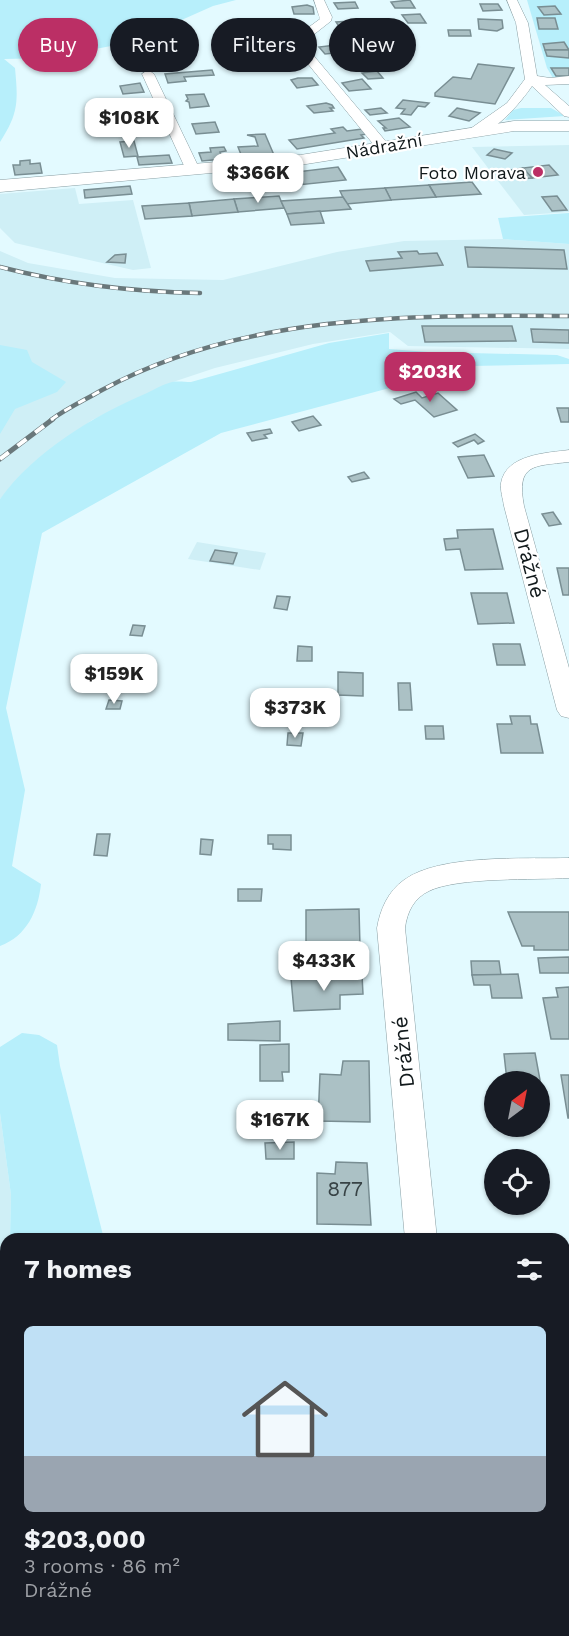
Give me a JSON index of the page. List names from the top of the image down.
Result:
{
  "streets": {
    "main road": ["Nádražní"],
    "street": ["Drážné"]
  },
  "places": ["Foto Morava"],
  "house_numbers": ["877"],
  "north": "top right",
  "page": {
    "chip": [
      "Buy",
      "Rent",
      "Filters",
      "New"
    ],
    "price": [
      "$108K",
      "$366K",
      "$203K",
      "$159K",
      "$373K",
      "$433K",
      "$167K"
    ],
    "heading": "7 homes",
    "list": [
      {
        "name": "$203,000",
        "note": "3 rooms · 86 m² · Drážné"
      }
    ]
  }
}
